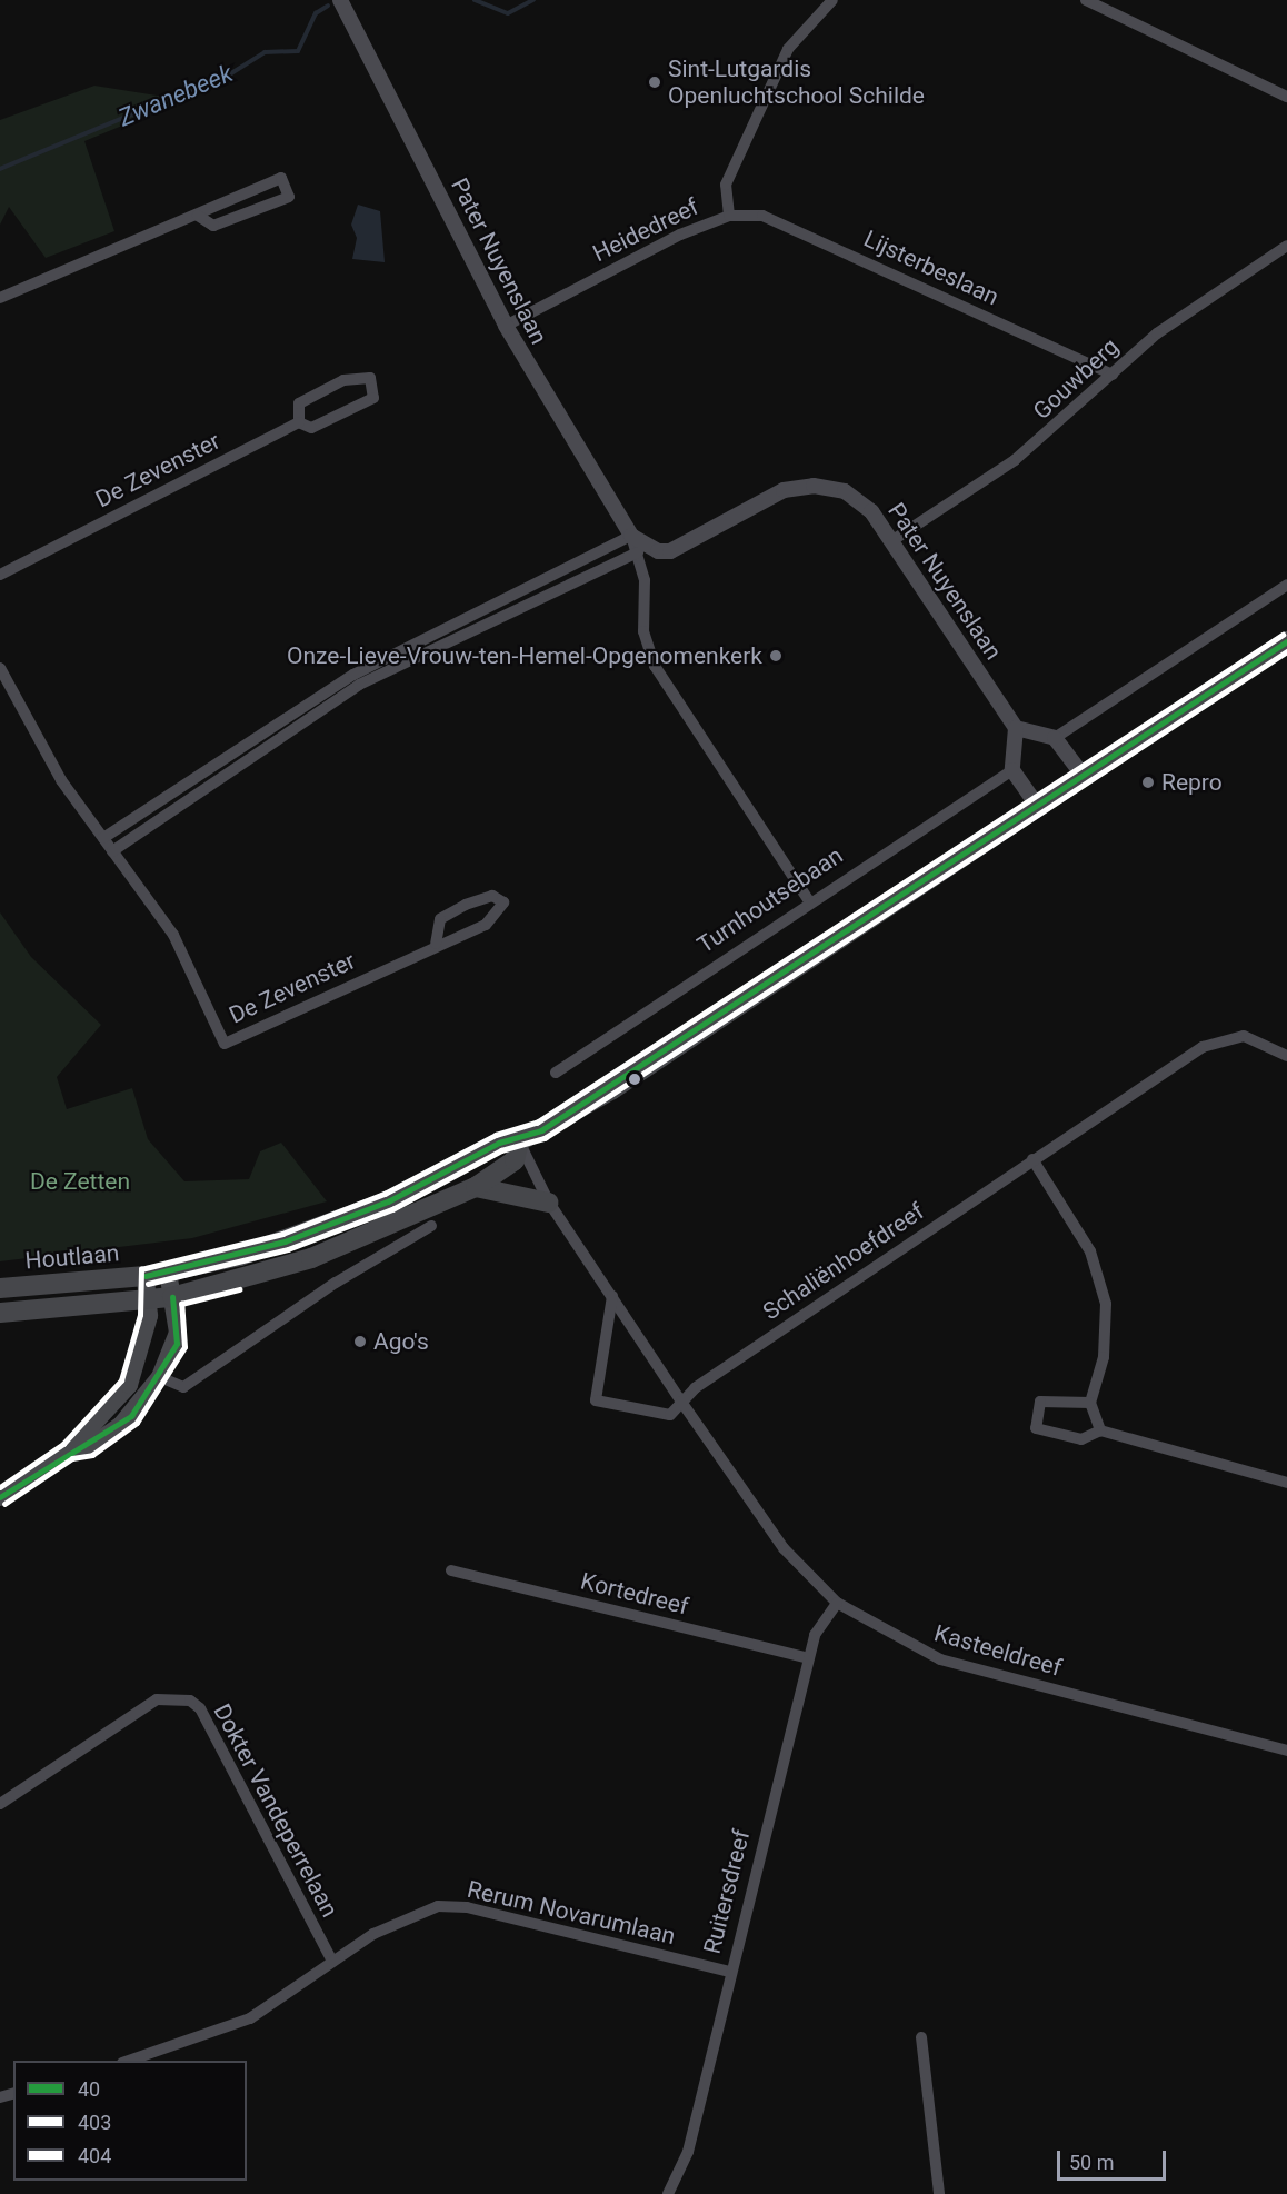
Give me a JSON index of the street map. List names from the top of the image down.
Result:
{
  "streets": {
    "main road": ["Houtlaan"],
    "street": [
      "Heidedreef",
      "Pater Nuyenslaan",
      "Lijsterbeslaan",
      "Gouwberg",
      "De Zevenster",
      "Turnhoutsebaan",
      "Schaliënhoefdreef",
      "Kortedreef",
      "Kasteeldreef",
      "Dokter Vandeperrelaan",
      "Ruitersdreef",
      "Rerum Novarumlaan"
    ]
  },
  "crossings": [
    ["Heidedreef", "Pater Nuyenslaan"],
    ["Heidedreef", "Lijsterbeslaan"],
    ["Pater Nuyenslaan", "Gouwberg"],
    ["Pater Nuyenslaan", "Turnhoutsebaan"],
    ["Lijsterbeslaan", "Gouwberg"],
    ["Houtlaan", "Kasteeldreef"],
    ["Schaliënhoefdreef", "Kasteeldreef"],
    ["Kortedreef", "Ruitersdreef"],
    ["Kasteeldreef", "Ruitersdreef"],
    ["Dokter Vandeperrelaan", "Rerum Novarumlaan"],
    ["Ruitersdreef", "Rerum Novarumlaan"]
  ],
  "water": ["Zwanebeek"],
  "parks": ["De Zetten"],
  "places": [
    "Sint-Lutgardis Openluchtschool Schilde",
    "Onze-Lieve-Vrouw-ten-Hemel-Opgenomenkerk",
    "Repro",
    "Ago's"
  ],
  "lines": ["transit line 404", "transit line 40", "transit line 403"],
  "legend": ["40", "403", "404"],
  "scale_bar": "50 m"
}
